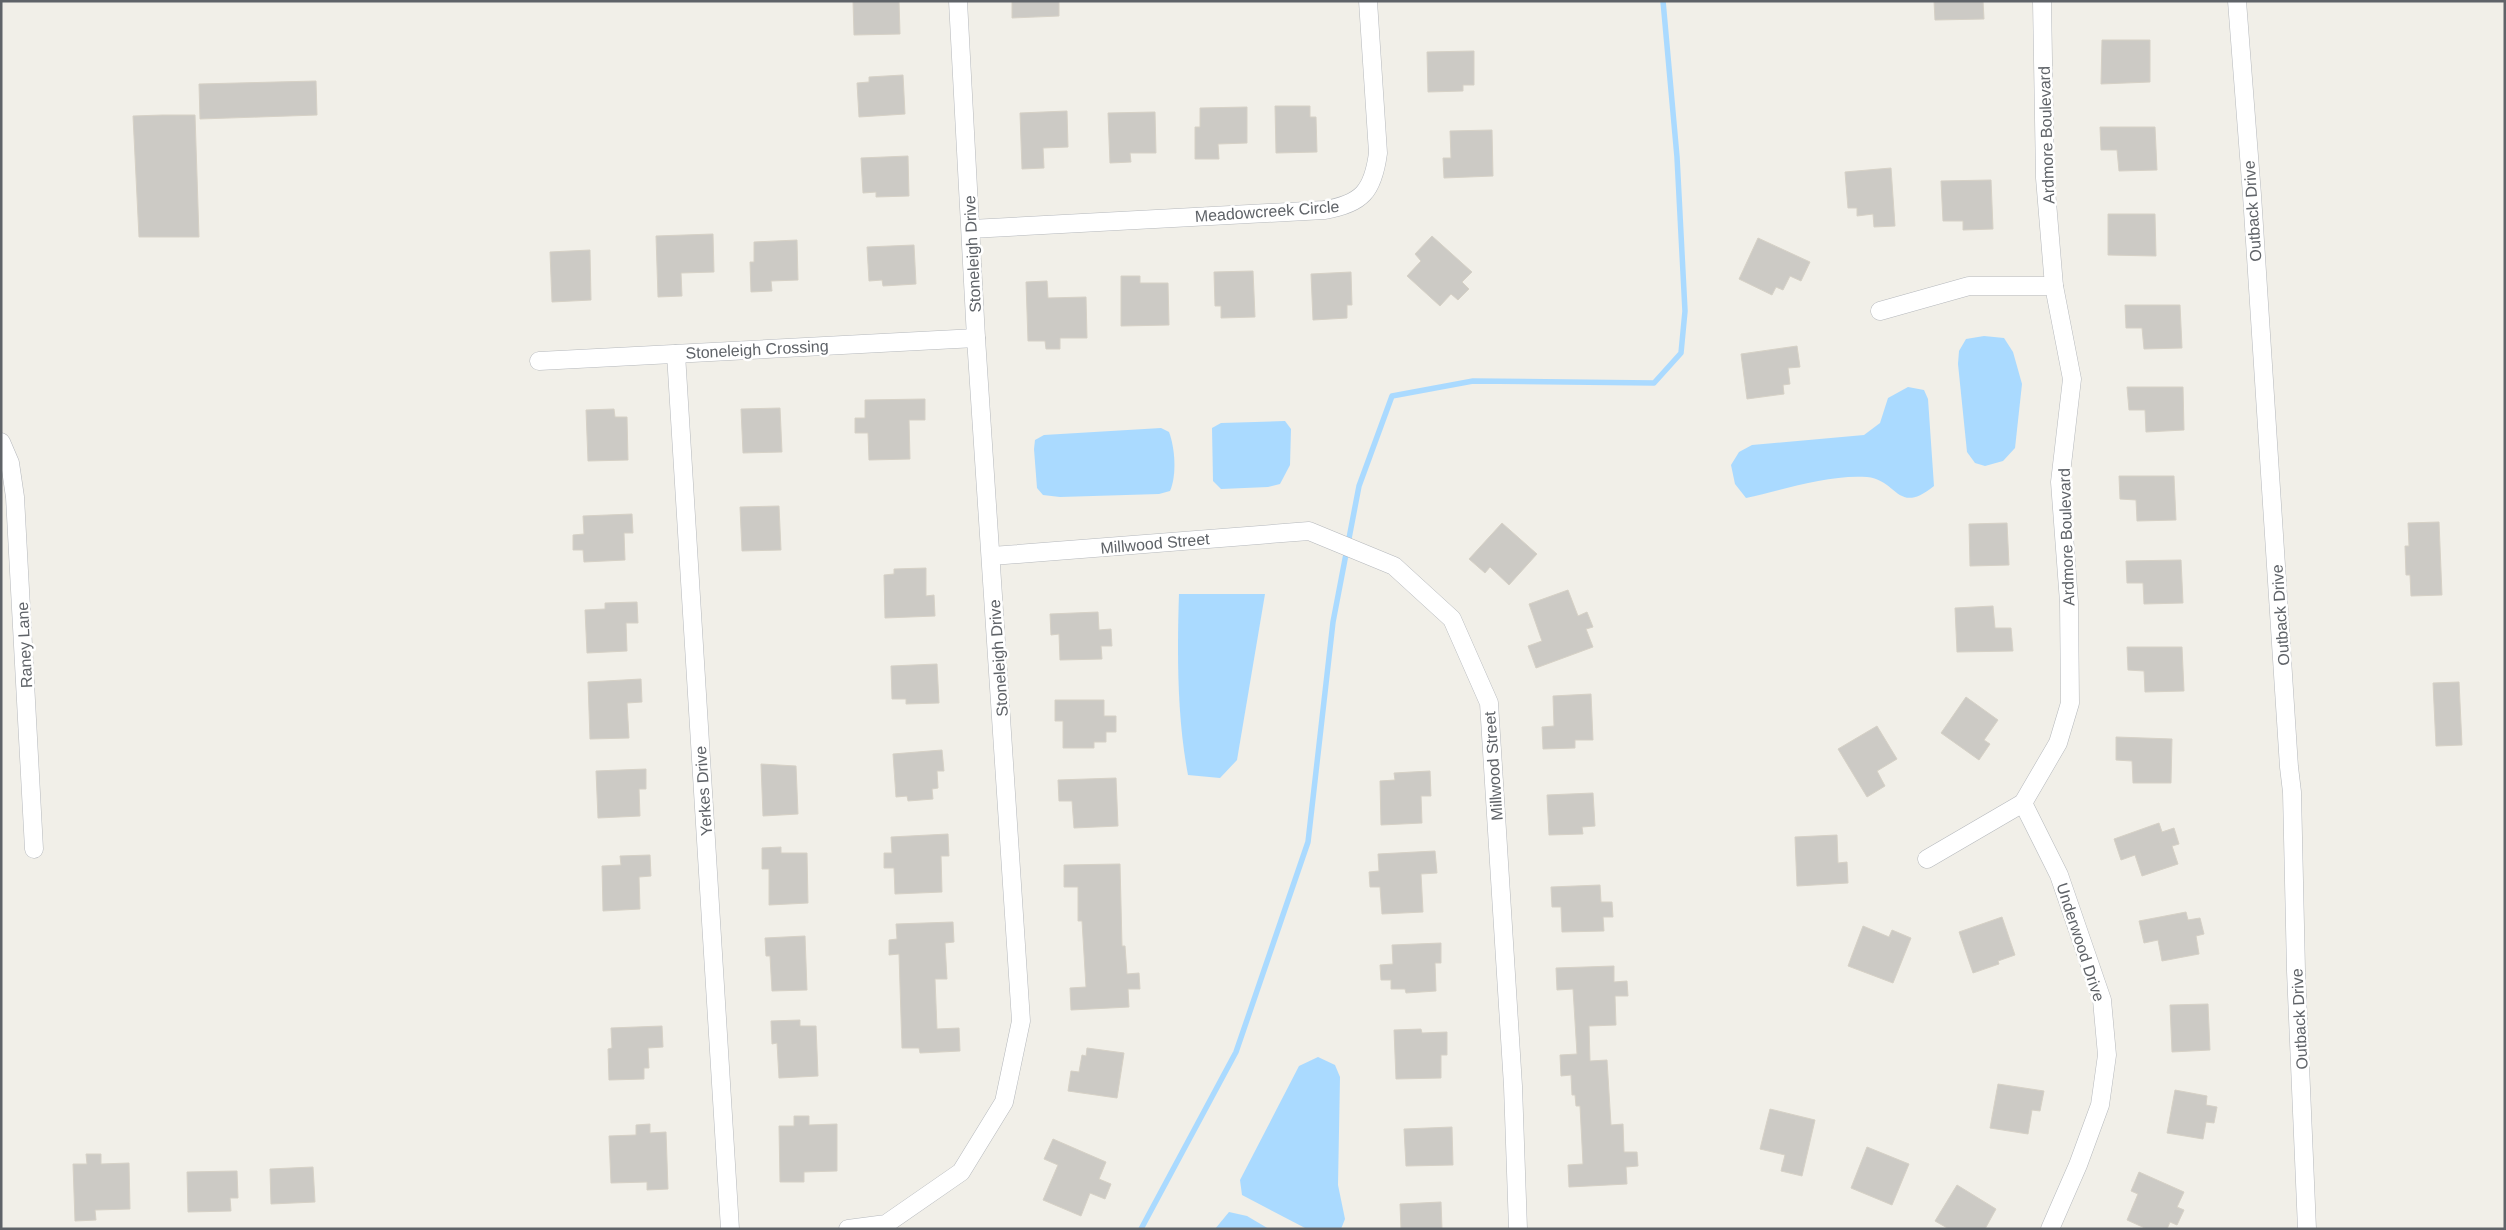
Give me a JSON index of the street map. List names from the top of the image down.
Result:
{
  "streets": {
    "street": [
      "Ardmore Boulevard",
      "Meadowcreek Circle",
      "Outback Drive",
      "Stoneleigh Drive",
      "Stoneleigh Crossing",
      "Millwood Street",
      "Raney Lane",
      "Yerkes Drive",
      "Underwood Drive"
    ]
  },
  "crossings": [
    ["Ardmore Boulevard", "Underwood Drive"],
    ["Meadowcreek Circle", "Stoneleigh Drive"],
    ["Stoneleigh Drive", "Stoneleigh Crossing"],
    ["Stoneleigh Drive", "Millwood Street"],
    ["Stoneleigh Crossing", "Yerkes Drive"]
  ]
}
